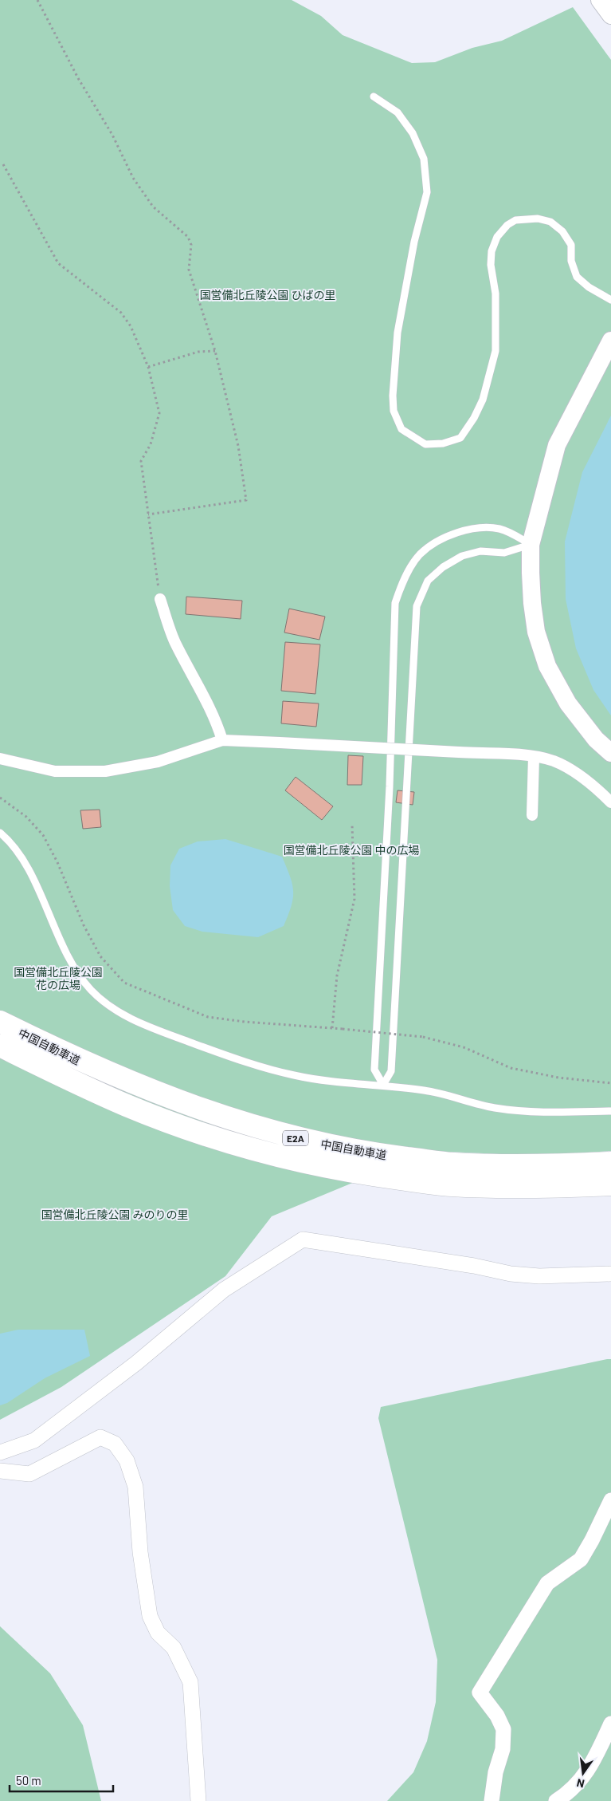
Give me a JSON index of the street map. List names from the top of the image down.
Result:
{
  "streets": {
    "highway": ["中国自動車道", "E2A"]
  },
  "parks": [
    "国営備北丘陵公園 ひばの里",
    "国営備北丘陵公園 中の広場",
    "国営備北丘陵公園 花の広場",
    "国営備北丘陵公園 みのりの里"
  ],
  "scale_bar": "50 m",
  "north": "bottom"
}
